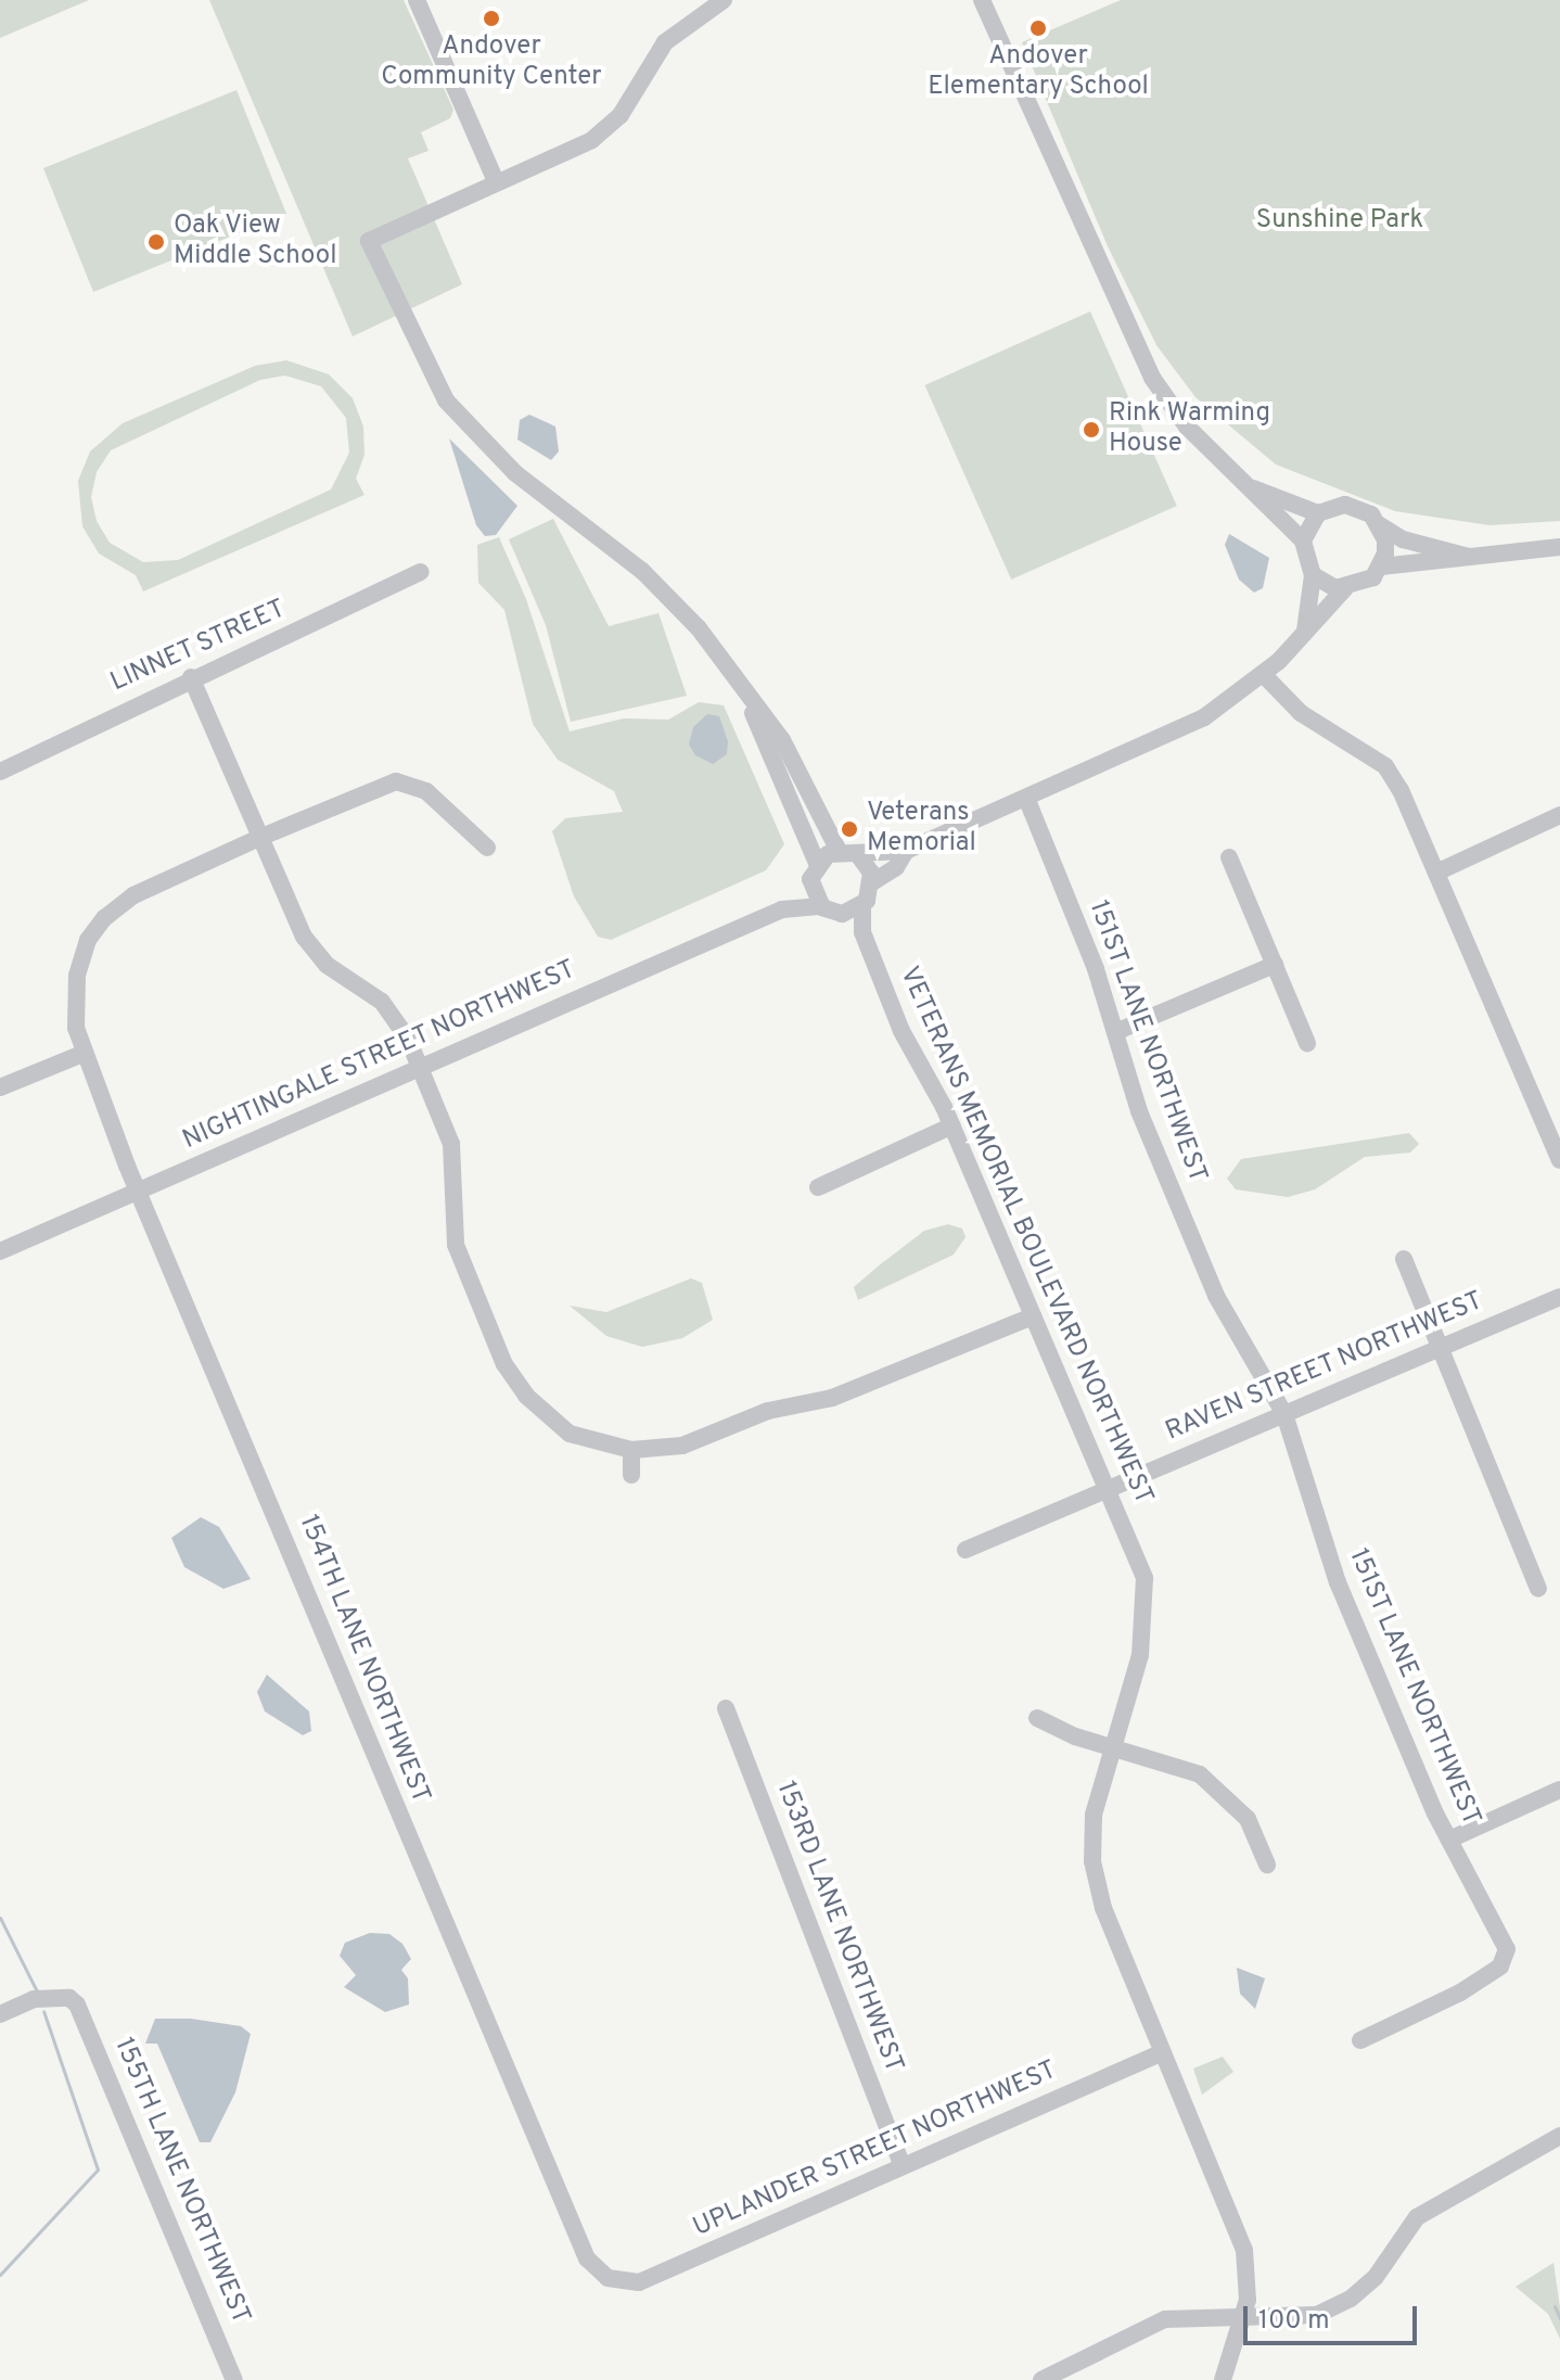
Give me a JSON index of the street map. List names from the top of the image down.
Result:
{
  "streets": {
    "street": [
      "LINNET STREET",
      "151ST LANE NORTHWEST",
      "NIGHTINGALE STREET NORTHWEST",
      "VETERANS MEMORIAL BOULEVARD NORTHWEST",
      "RAVEN STREET NORTHWEST",
      "154TH LANE NORTHWEST",
      "153RD LANE NORTHWEST",
      "UPLANDER STREET NORTHWEST",
      "155TH LANE NORTHWEST"
    ]
  },
  "crossings": [
    ["151ST LANE NORTHWEST", "RAVEN STREET NORTHWEST"],
    ["NIGHTINGALE STREET NORTHWEST", "VETERANS MEMORIAL BOULEVARD NORTHWEST"],
    ["NIGHTINGALE STREET NORTHWEST", "154TH LANE NORTHWEST"],
    ["VETERANS MEMORIAL BOULEVARD NORTHWEST", "RAVEN STREET NORTHWEST"],
    ["VETERANS MEMORIAL BOULEVARD NORTHWEST", "UPLANDER STREET NORTHWEST"],
    ["154TH LANE NORTHWEST", "UPLANDER STREET NORTHWEST"],
    ["153RD LANE NORTHWEST", "UPLANDER STREET NORTHWEST"]
  ],
  "parks": ["Sunshine Park"],
  "places": [
    "Andover Community Center",
    "Andover Elementary School",
    "Oak View Middle School",
    "Rink Warming House",
    "Veterans Memorial"
  ],
  "scale_bar": "100 m"
}
